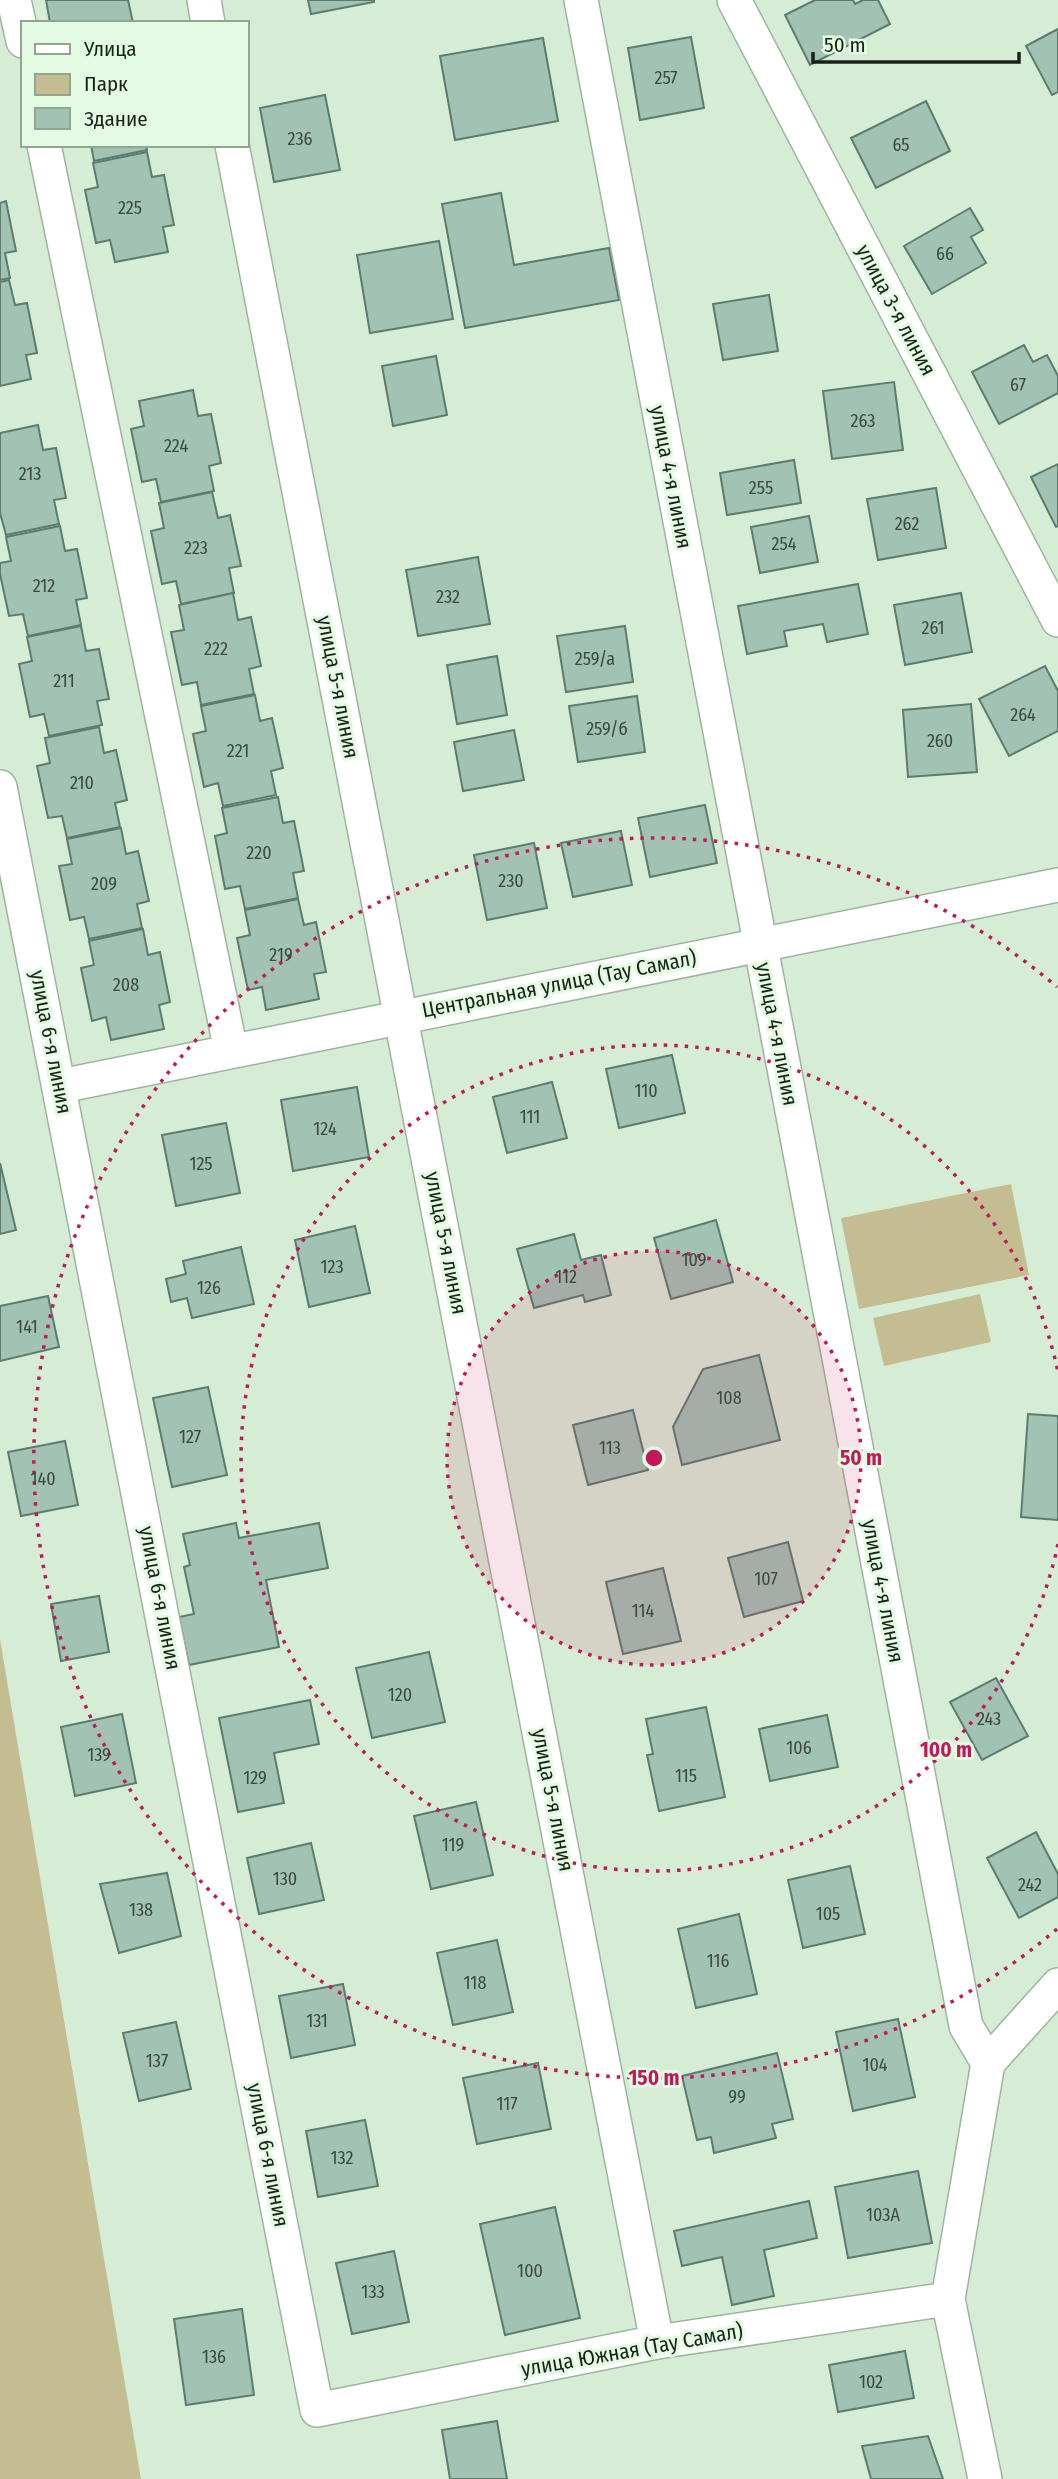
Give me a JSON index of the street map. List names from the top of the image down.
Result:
{
  "streets": {
    "street": [
      "улица 3-я линия",
      "улица 4-я линия",
      "улица 5-я линия",
      "Центральная улица (Тау Самал)",
      "улица 6-я линия",
      "улица Южная (Тау Самал)"
    ]
  },
  "crossings": [
    ["улица 4-я линия", "Центральная улица (Тау Самал)"],
    ["улица 5-я линия", "Центральная улица (Тау Самал)"],
    ["улица 5-я линия", "улица Южная (Тау Самал)"],
    ["Центральная улица (Тау Самал)", "улица 6-я линия"],
    ["улица 6-я линия", "улица Южная (Тау Самал)"]
  ],
  "house_numbers": [
    "257",
    "236",
    "65",
    "225",
    "66",
    "67",
    "263",
    "224",
    "213",
    "255",
    "262",
    "254",
    "223",
    "212",
    "232",
    "261",
    "222",
    "259/а",
    "211",
    "264",
    "259/б",
    "260",
    "221",
    "210",
    "220",
    "230",
    "209",
    "219",
    "208",
    "110",
    "111",
    "124",
    "125",
    "109",
    "123",
    "112",
    "126",
    "141",
    "108",
    "127",
    "113",
    "140",
    "107",
    "114",
    "120",
    "243",
    "106",
    "139",
    "115",
    "129",
    "119",
    "130",
    "242",
    "138",
    "105",
    "116",
    "118",
    "131",
    "137",
    "104",
    "99",
    "117",
    "132",
    "103А",
    "100",
    "133",
    "136",
    "102"
  ],
  "legend": ["Улица", "Парк", "Здание"],
  "scale_bar": "50 m",
  "rings": ["50 m", "100 m", "150 m"]
}
